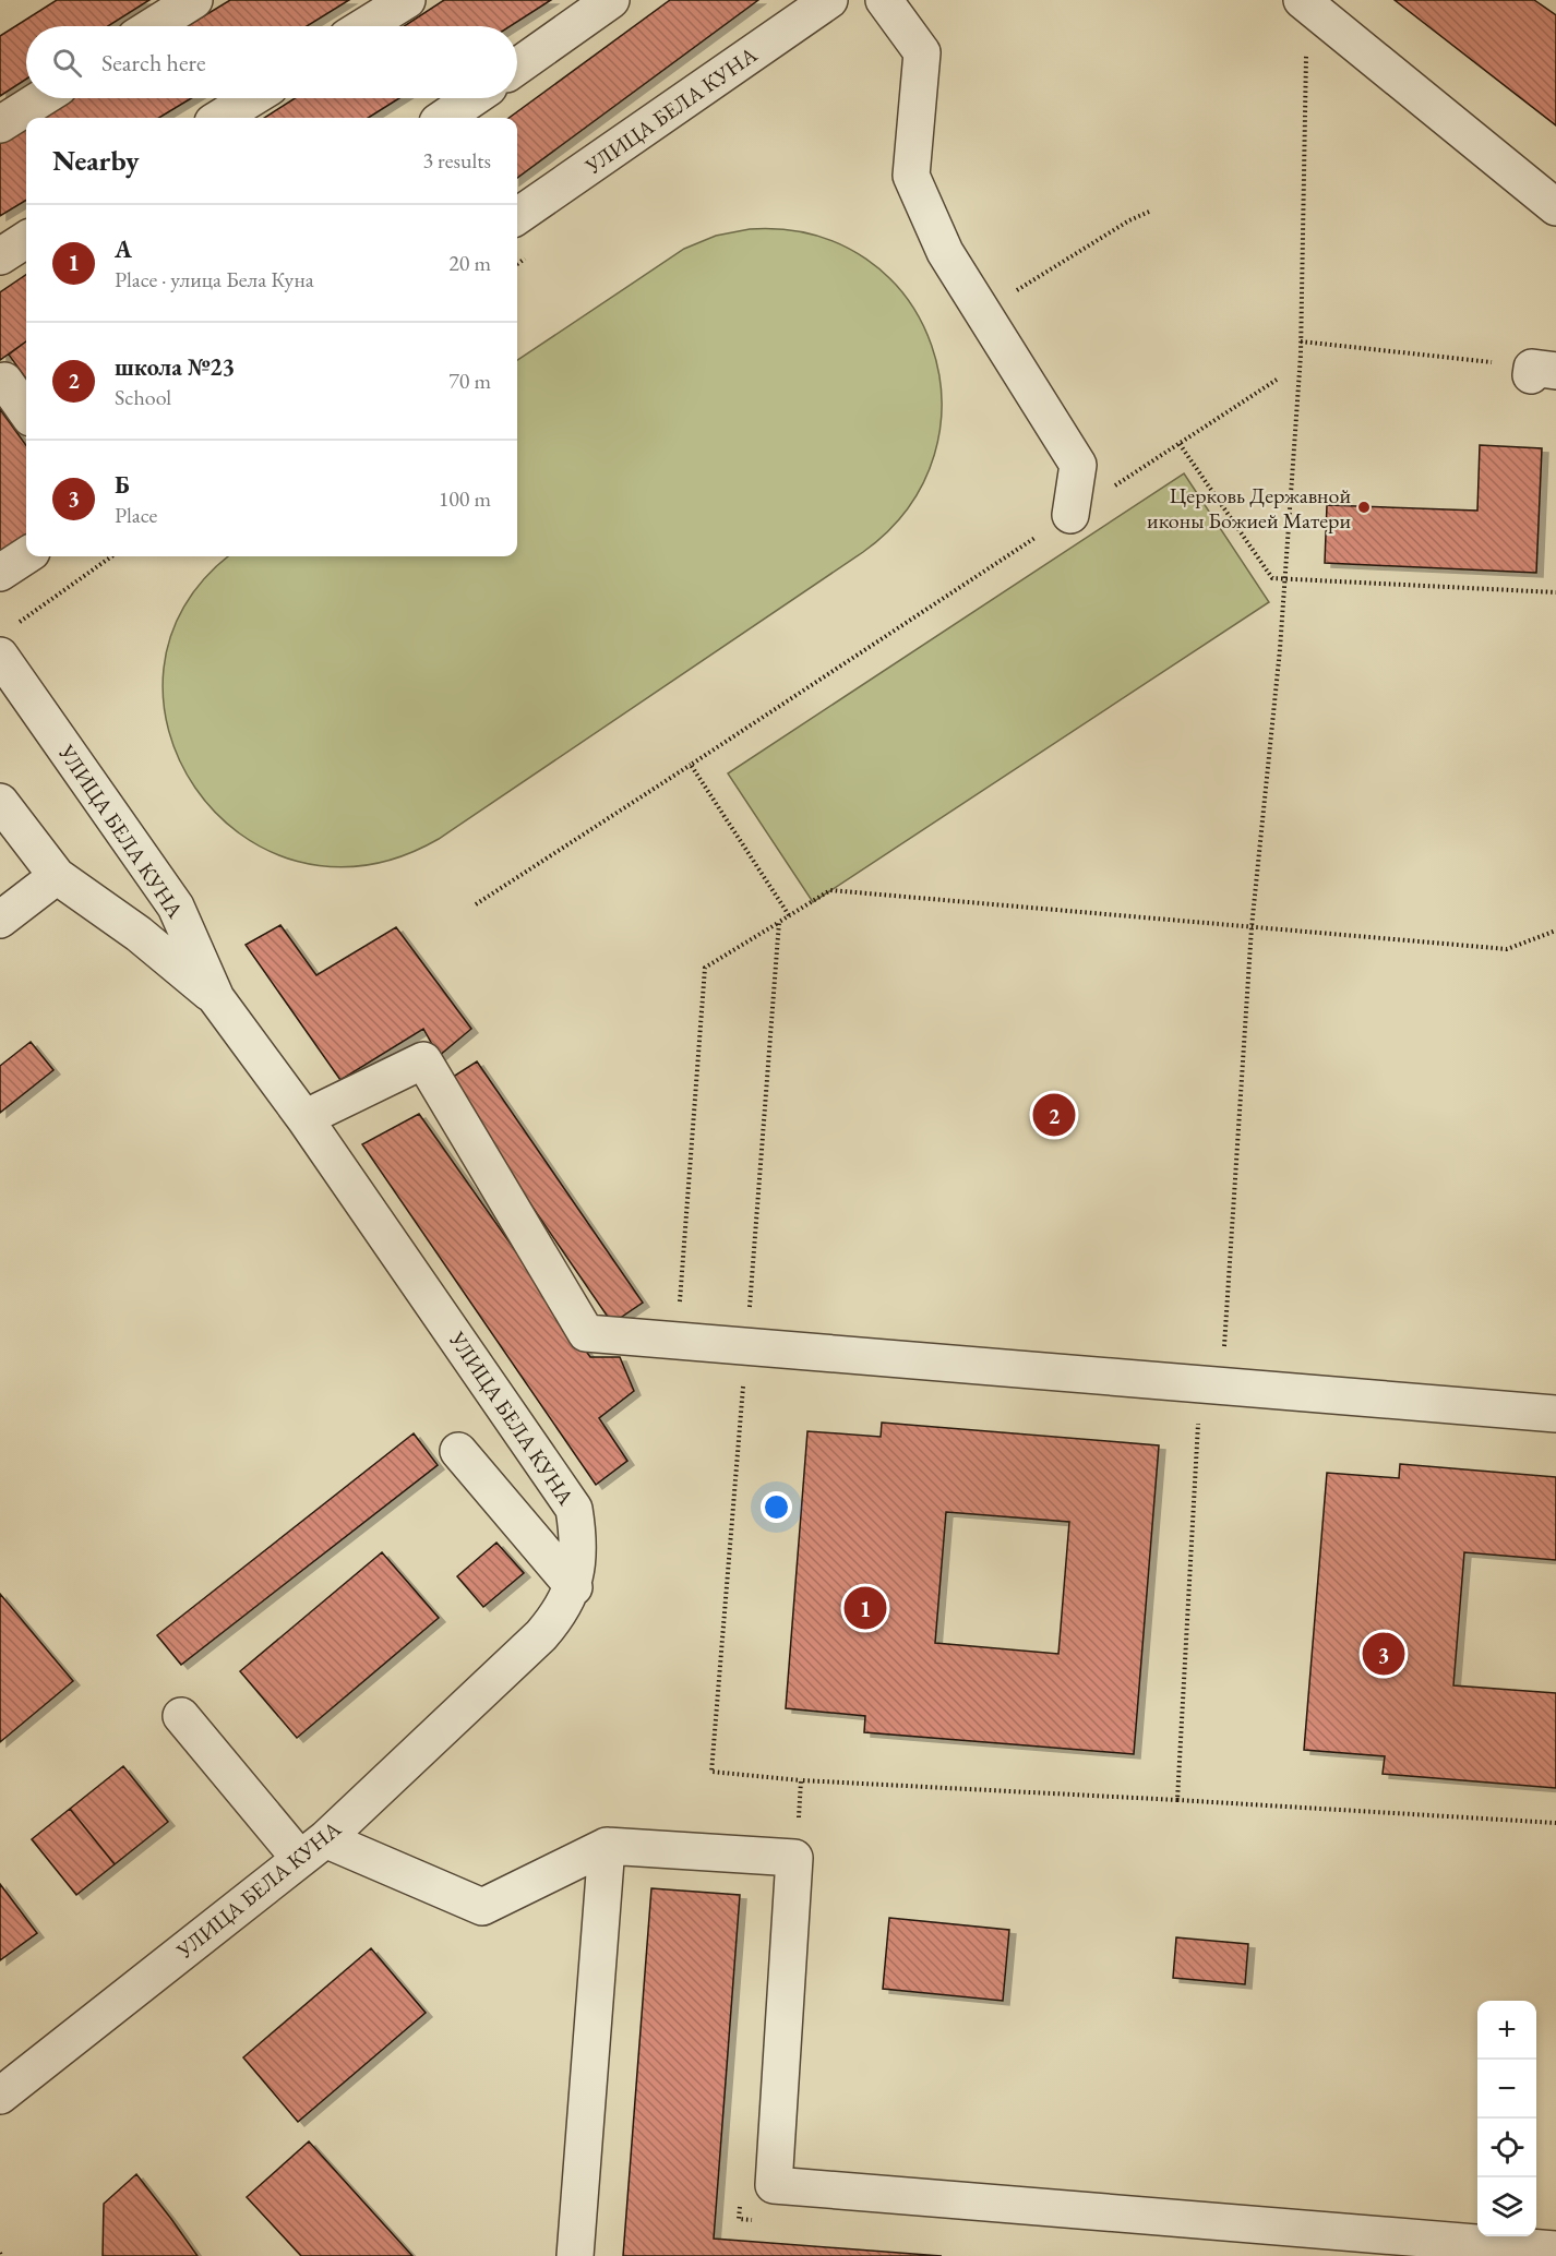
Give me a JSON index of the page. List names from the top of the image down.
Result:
{
  "streets": {
    "street": ["УЛИЦА БЕЛА КУНА"]
  },
  "places": ["Церковь Державной иконы Божией Матери"],
  "page": {
    "search": "Search here",
    "heading": ["Nearby", "3 results"],
    "list": [
      {
        "mark": "1",
        "name": "А",
        "note": "Place · улица Бела Куна",
        "value": "20 m"
      },
      {
        "mark": "2",
        "name": "школа №23",
        "note": "School",
        "value": "70 m"
      },
      {
        "mark": "3",
        "name": "Б",
        "note": "Place",
        "value": "100 m"
      }
    ],
    "pins": ["2", "1", "3"],
    "map_buttons": ["+", "−"]
  }
}
